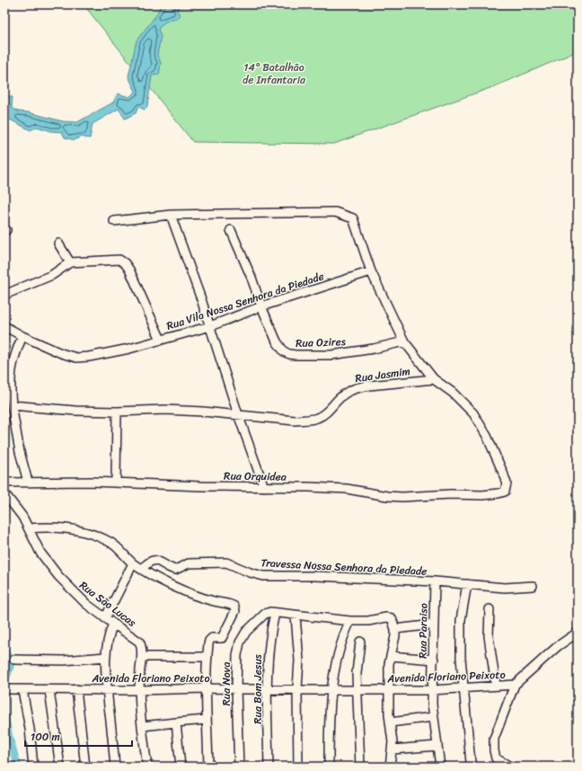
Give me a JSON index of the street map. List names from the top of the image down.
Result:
{
  "streets": {
    "street": [
      "Rua Vila Nossa Senhora da Piedade",
      "Rua Ozires",
      "Rua Jasmim",
      "Rua Orquidea",
      "Travessa Nossa Senhora da Piedade",
      "Rua São Lucas",
      "Rua Paraiso",
      "Avenida Floriano Peixoto",
      "Rua Nova",
      "Rua Bom Jesus"
    ]
  },
  "crossings": [
    ["Rua Vila Nossa Senhora da Piedade", "Rua Ozires"],
    ["Rua Jasmim", "Rua Orquidea"],
    ["Travessa Nossa Senhora da Piedade", "Rua Paraiso"],
    ["Rua Paraiso", "Avenida Floriano Peixoto"],
    ["Avenida Floriano Peixoto", "Rua Nova"],
    ["Avenida Floriano Peixoto", "Rua Bom Jesus"],
    ["Rua Nova", "Rua Bom Jesus"]
  ],
  "parks": ["14° Batalhão de Infantaria"],
  "scale_bar": "100 m"
}
